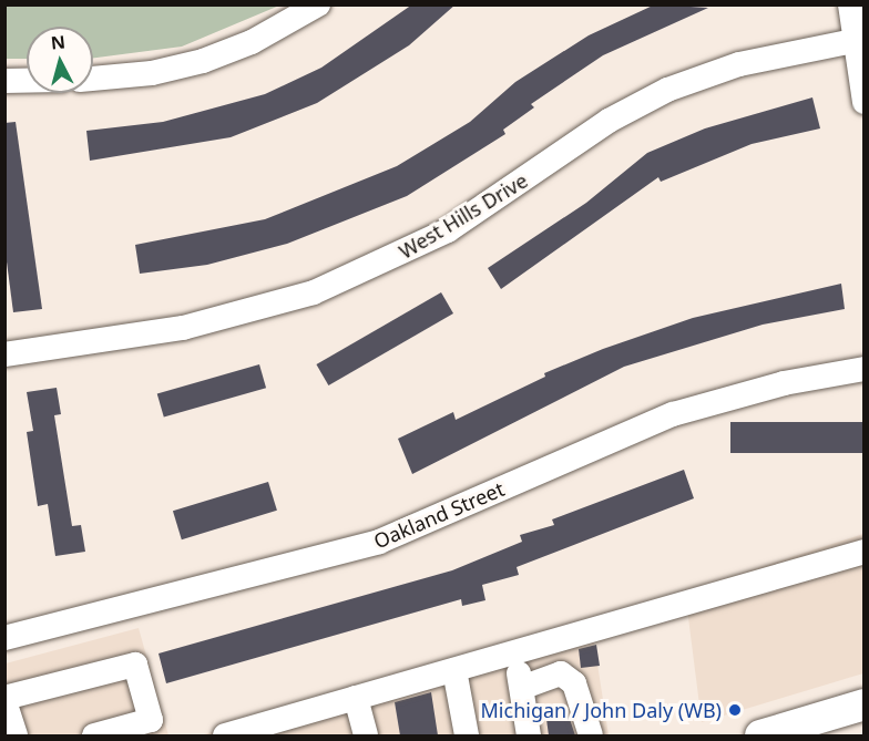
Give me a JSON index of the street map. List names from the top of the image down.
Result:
{
  "streets": {
    "street": ["West Hills Drive", "Oakland Street"]
  },
  "places": ["Michigan / John Daly (WB)"],
  "north": "top"
}
